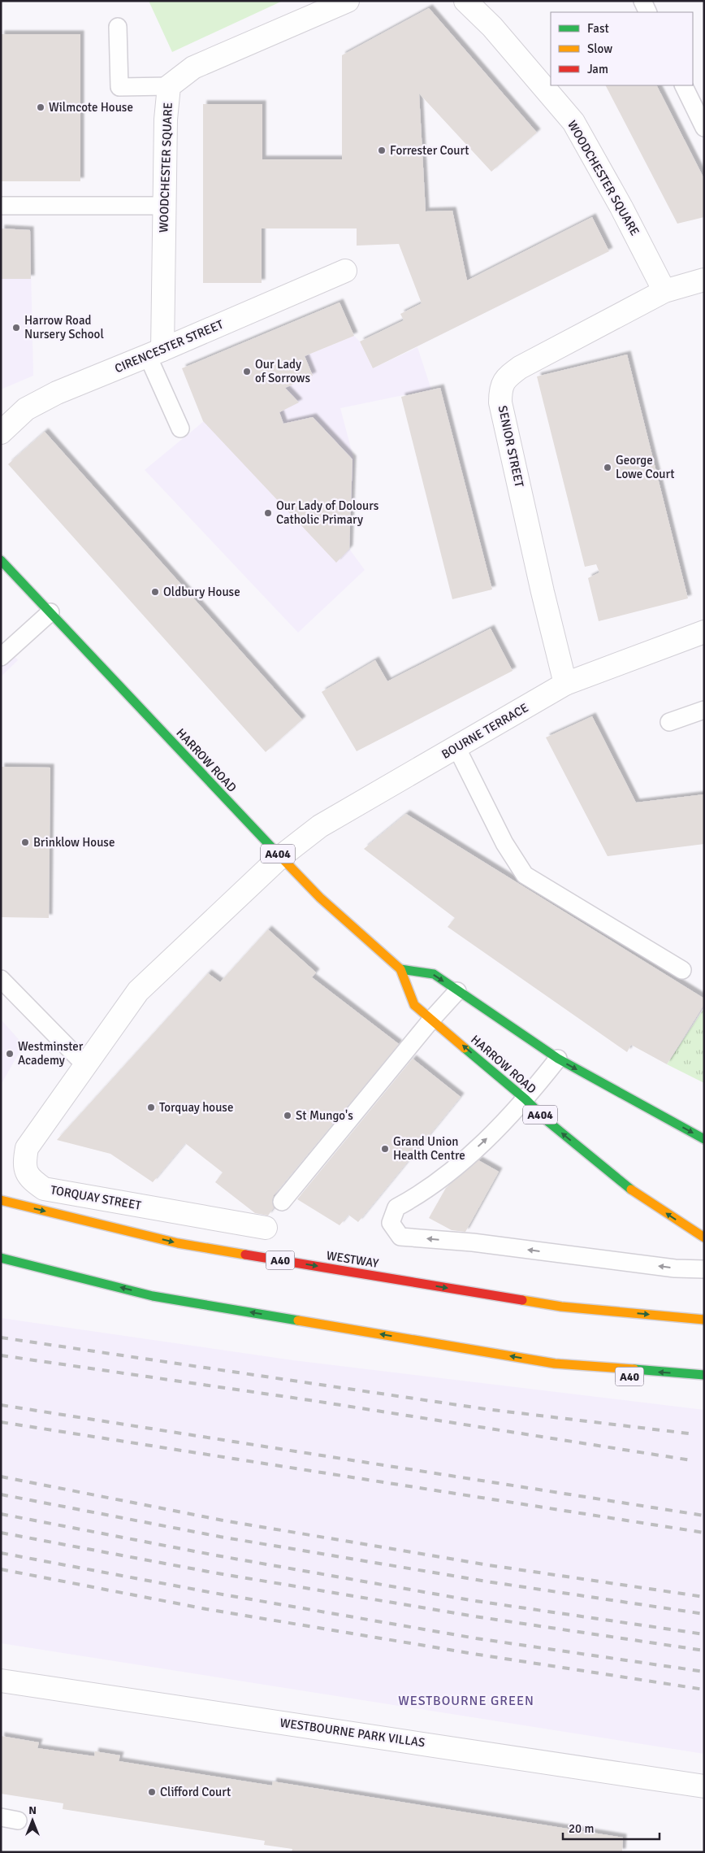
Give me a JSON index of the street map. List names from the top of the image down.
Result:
{
  "streets": {
    "main road": [
      "HARROW ROAD",
      "A404",
      "WESTWAY",
      "A40"
    ],
    "street": [
      "WOODCHESTER SQUARE",
      "CIRENCESTER STREET",
      "SENIOR STREET",
      "BOURNE TERRACE",
      "TORQUAY STREET",
      "WESTBOURNE PARK VILLAS"
    ]
  },
  "crossings": [
    ["WOODCHESTER SQUARE", "CIRENCESTER STREET"],
    ["WOODCHESTER SQUARE", "SENIOR STREET"],
    ["SENIOR STREET", "BOURNE TERRACE"],
    ["BOURNE TERRACE", "HARROW ROAD"],
    ["BOURNE TERRACE", "TORQUAY STREET"],
    ["HARROW ROAD", "TORQUAY STREET"],
    ["WESTWAY", "A40"]
  ],
  "districts": ["WESTBOURNE GREEN"],
  "places": [
    "Wilmcote House",
    "Forrester Court",
    "Harrow Road Nursery School",
    "Our Lady of Sorrows",
    "George Lowe Court",
    "Our Lady of Dolours Catholic Primary",
    "Oldbury House",
    "Brinklow House",
    "Westminster Academy",
    "Torquay house",
    "St Mungo's",
    "Grand Union Health Centre",
    "Clifford Court"
  ],
  "legend": ["Fast", "Slow", "Jam"],
  "scale_bar": "20 m",
  "north": "top"
}
